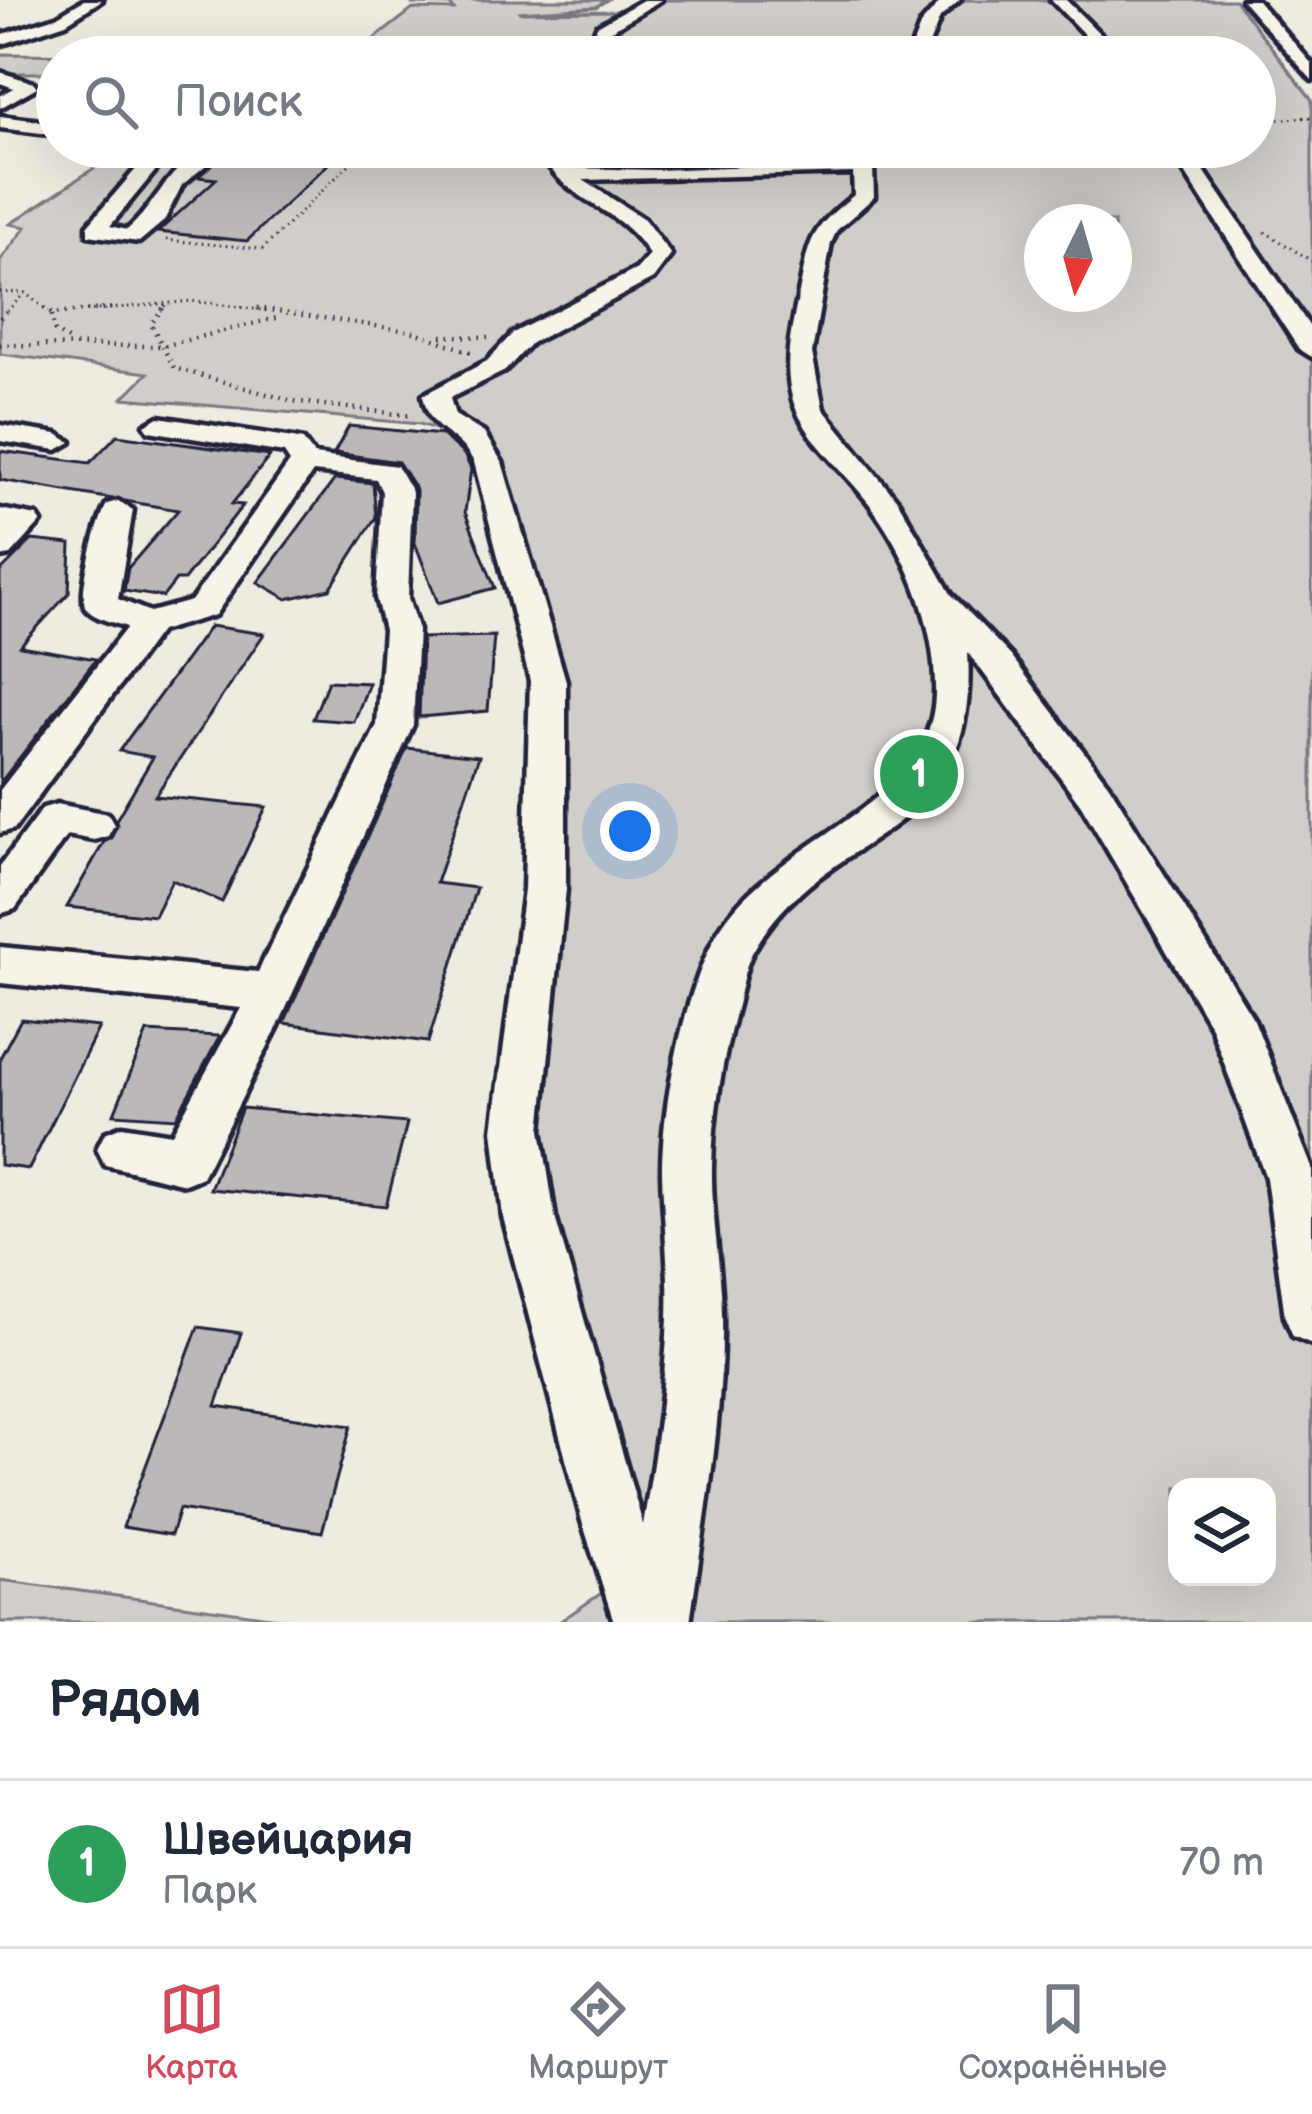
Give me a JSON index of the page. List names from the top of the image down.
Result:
{
  "north": "bottom",
  "page": {
    "search": "Поиск",
    "pins": "1",
    "heading": "Рядом",
    "list": [
      {
        "mark": "1",
        "name": "Швейцария",
        "note": "Парк",
        "value": "70 m"
      }
    ],
    "nav": ["Карта", "Маршрут", "Сохранённые"]
  }
}
